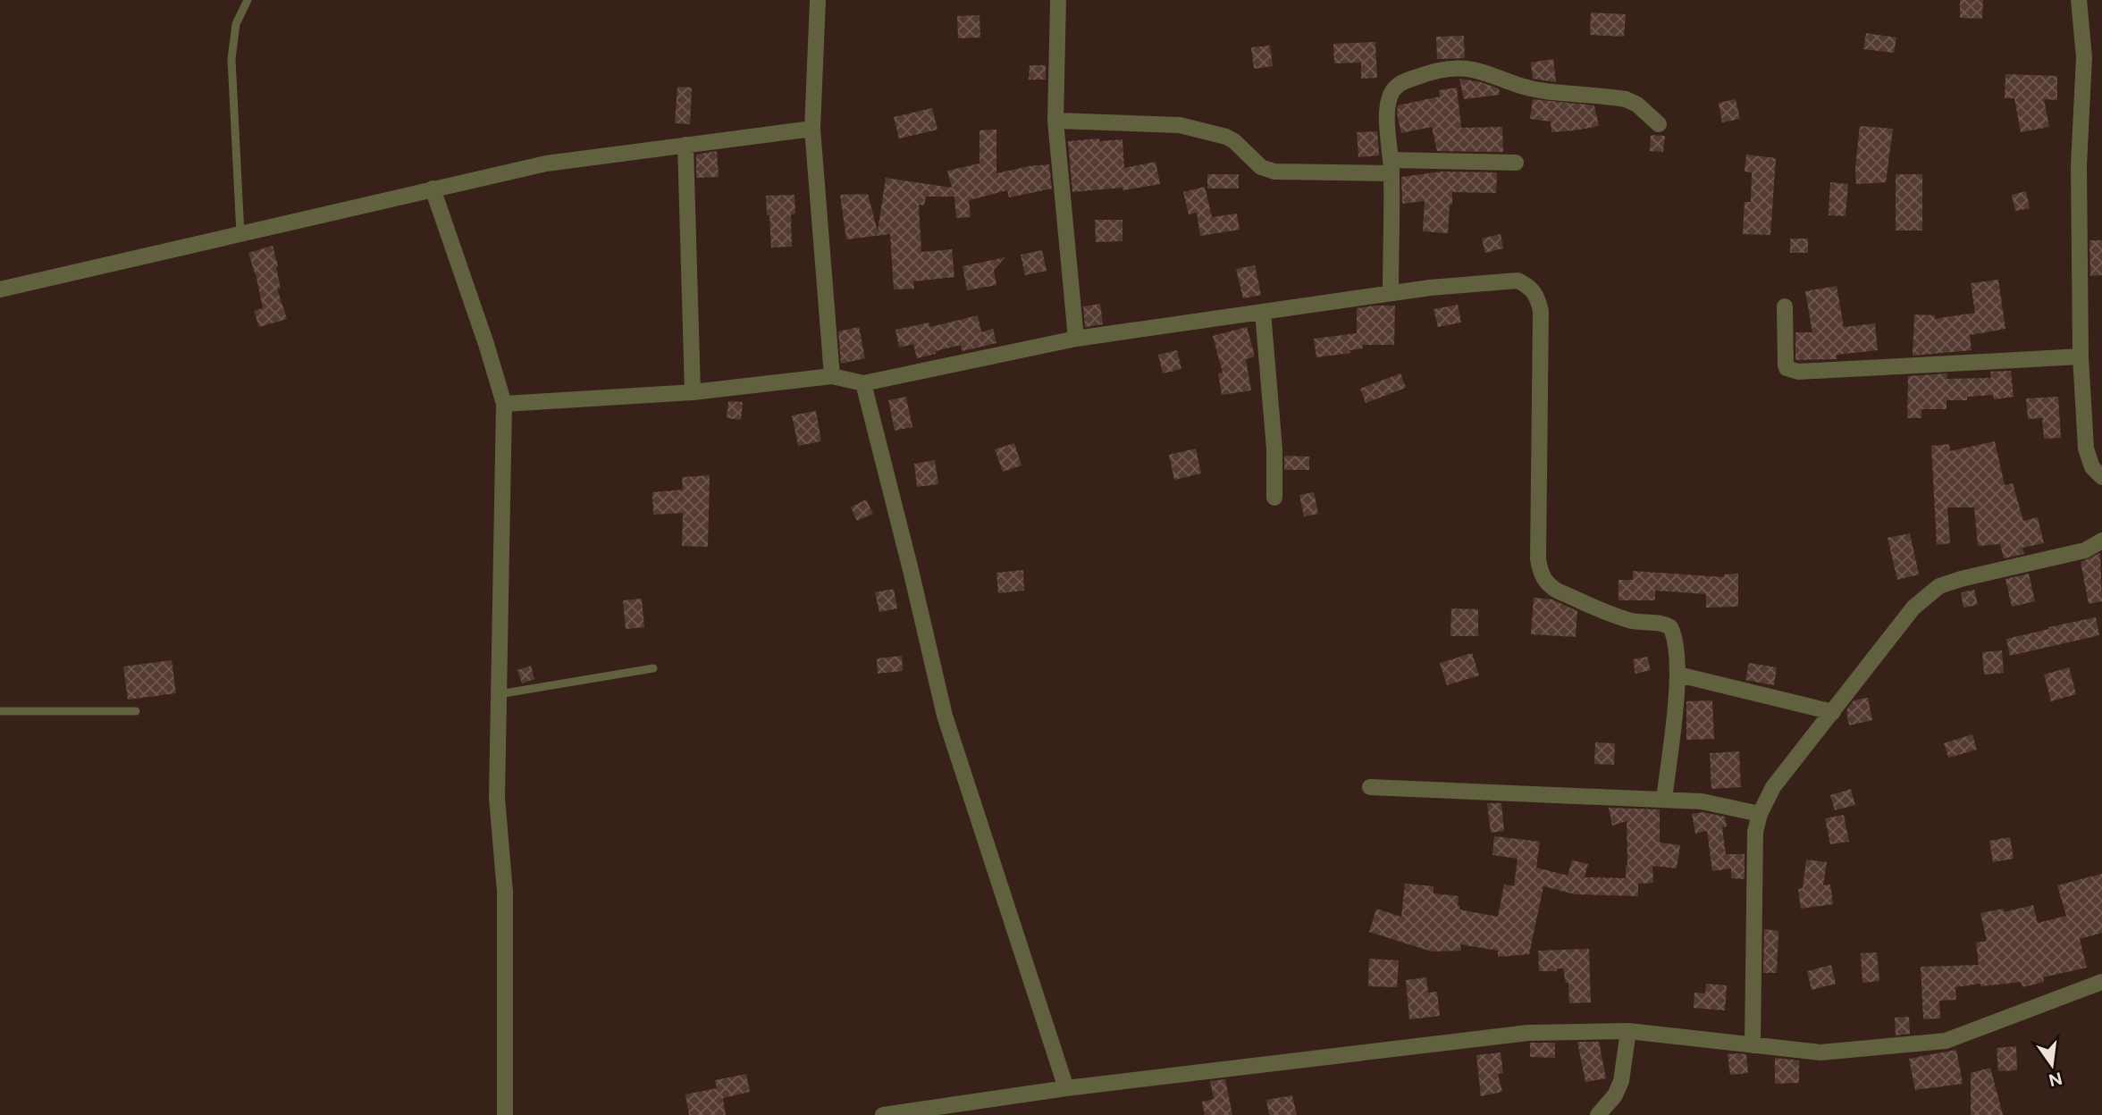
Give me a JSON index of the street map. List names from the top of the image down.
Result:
{
  "north": "bottom"
}
